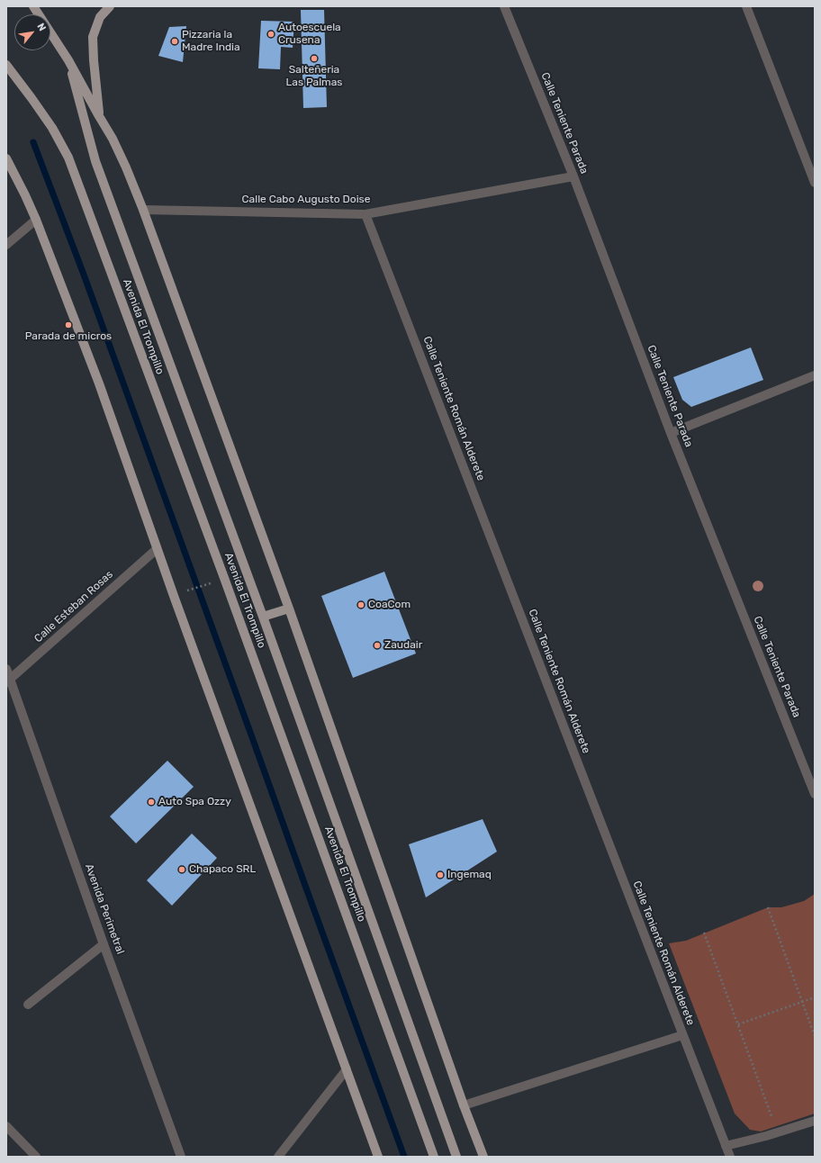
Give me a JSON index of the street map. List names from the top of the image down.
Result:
{
  "streets": {
    "main road": ["Avenida El Trompillo"],
    "street": [
      "Calle Teniente Parada",
      "Calle Cabo Augusto Doise",
      "Calle Teniente Román Alderete",
      "Calle Esteban Rosas",
      "Avenida Perimetral"
    ]
  },
  "crossings": [
    ["Calle Teniente Parada", "Calle Cabo Augusto Doise"],
    ["Calle Cabo Augusto Doise", "Avenida El Trompillo"],
    ["Calle Cabo Augusto Doise", "Calle Teniente Román Alderete"],
    ["Calle Esteban Rosas", "Avenida Perimetral"]
  ],
  "places": [
    "Autoescuela Crusena",
    "Pizzaria la Madre India",
    "Salteñeria Las Palmas",
    "Parada de micros",
    "CoaCom",
    "Zaudair",
    "Auto Spa Ozzy",
    "Chapaco SRL",
    "Ingemaq"
  ],
  "north": "top right"
}
